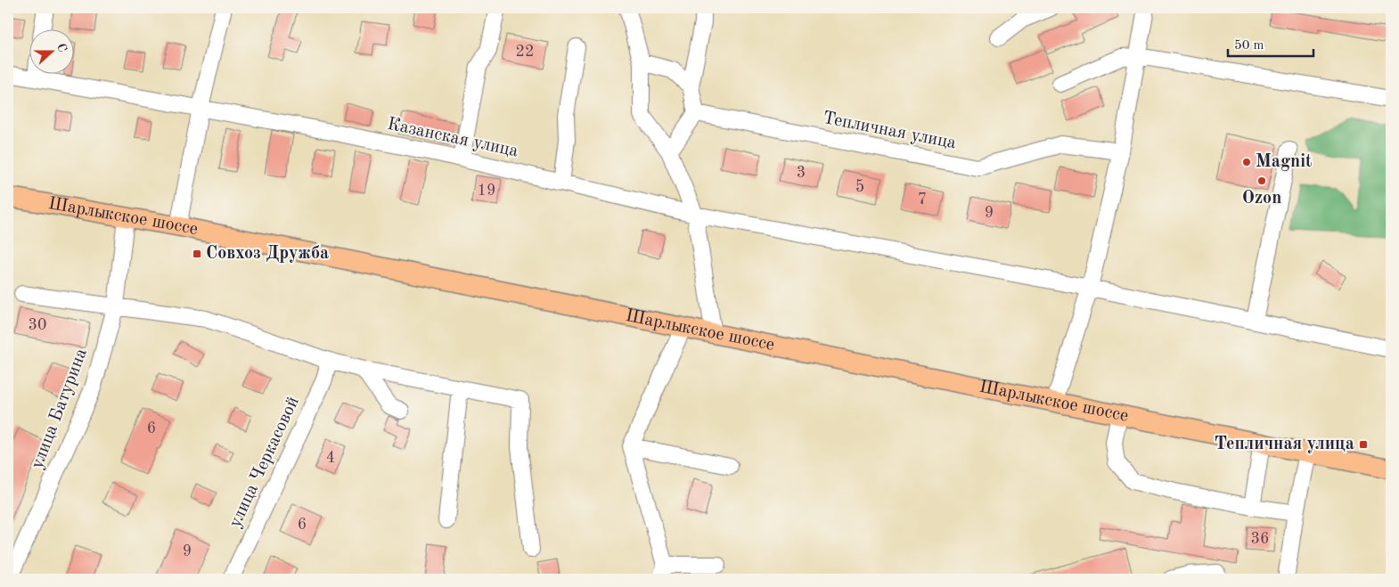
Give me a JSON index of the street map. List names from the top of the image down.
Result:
{
  "streets": {
    "main road": ["Шарлыкское шоссе"],
    "street": [
      "Тепличная улица",
      "Казанская улица",
      "улица Батурина",
      "улица Черкасовой"
    ]
  },
  "crossings": [
    ["Шарлыкское шоссе", "улица Батурина"]
  ],
  "places": {
    "other": ["Magnit", "Ozon"],
    "transit": ["Совхоз Дружба", "Тепличная улица"]
  },
  "house_numbers": [
    "22",
    "3",
    "5",
    "19",
    "7",
    "9",
    "30",
    "6",
    "4",
    "6",
    "36",
    "9"
  ],
  "scale_bar": "50 m",
  "north": "right"
}
